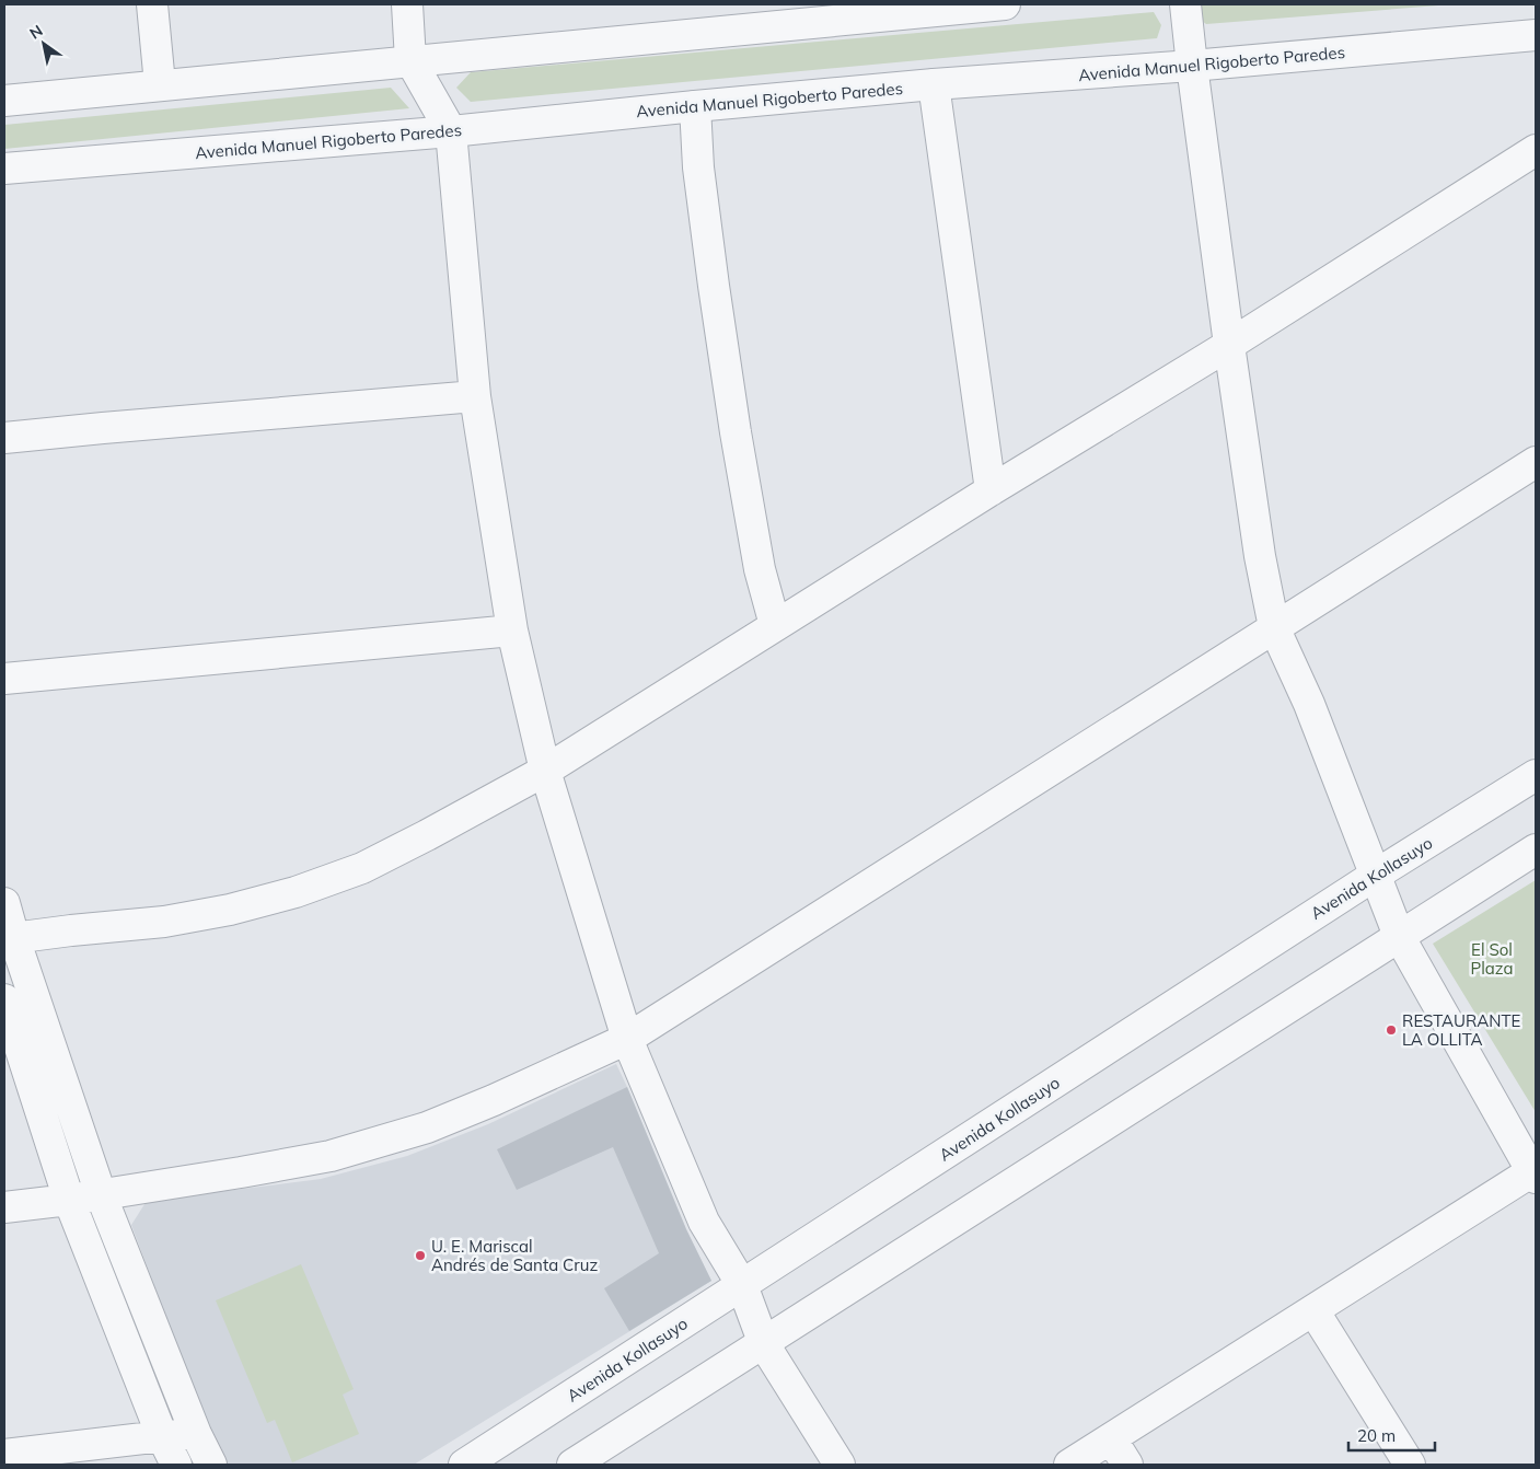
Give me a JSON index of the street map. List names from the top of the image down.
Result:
{
  "streets": {
    "street": ["Avenida Manuel Rigoberto Paredes", "Avenida Kollasuyo"]
  },
  "parks": ["El Sol Plaza"],
  "places": ["RESTAURANTE LA OLLITA", "U. E. Mariscal Andrés de Santa Cruz"],
  "scale_bar": "20 m",
  "north": "top left"
}
